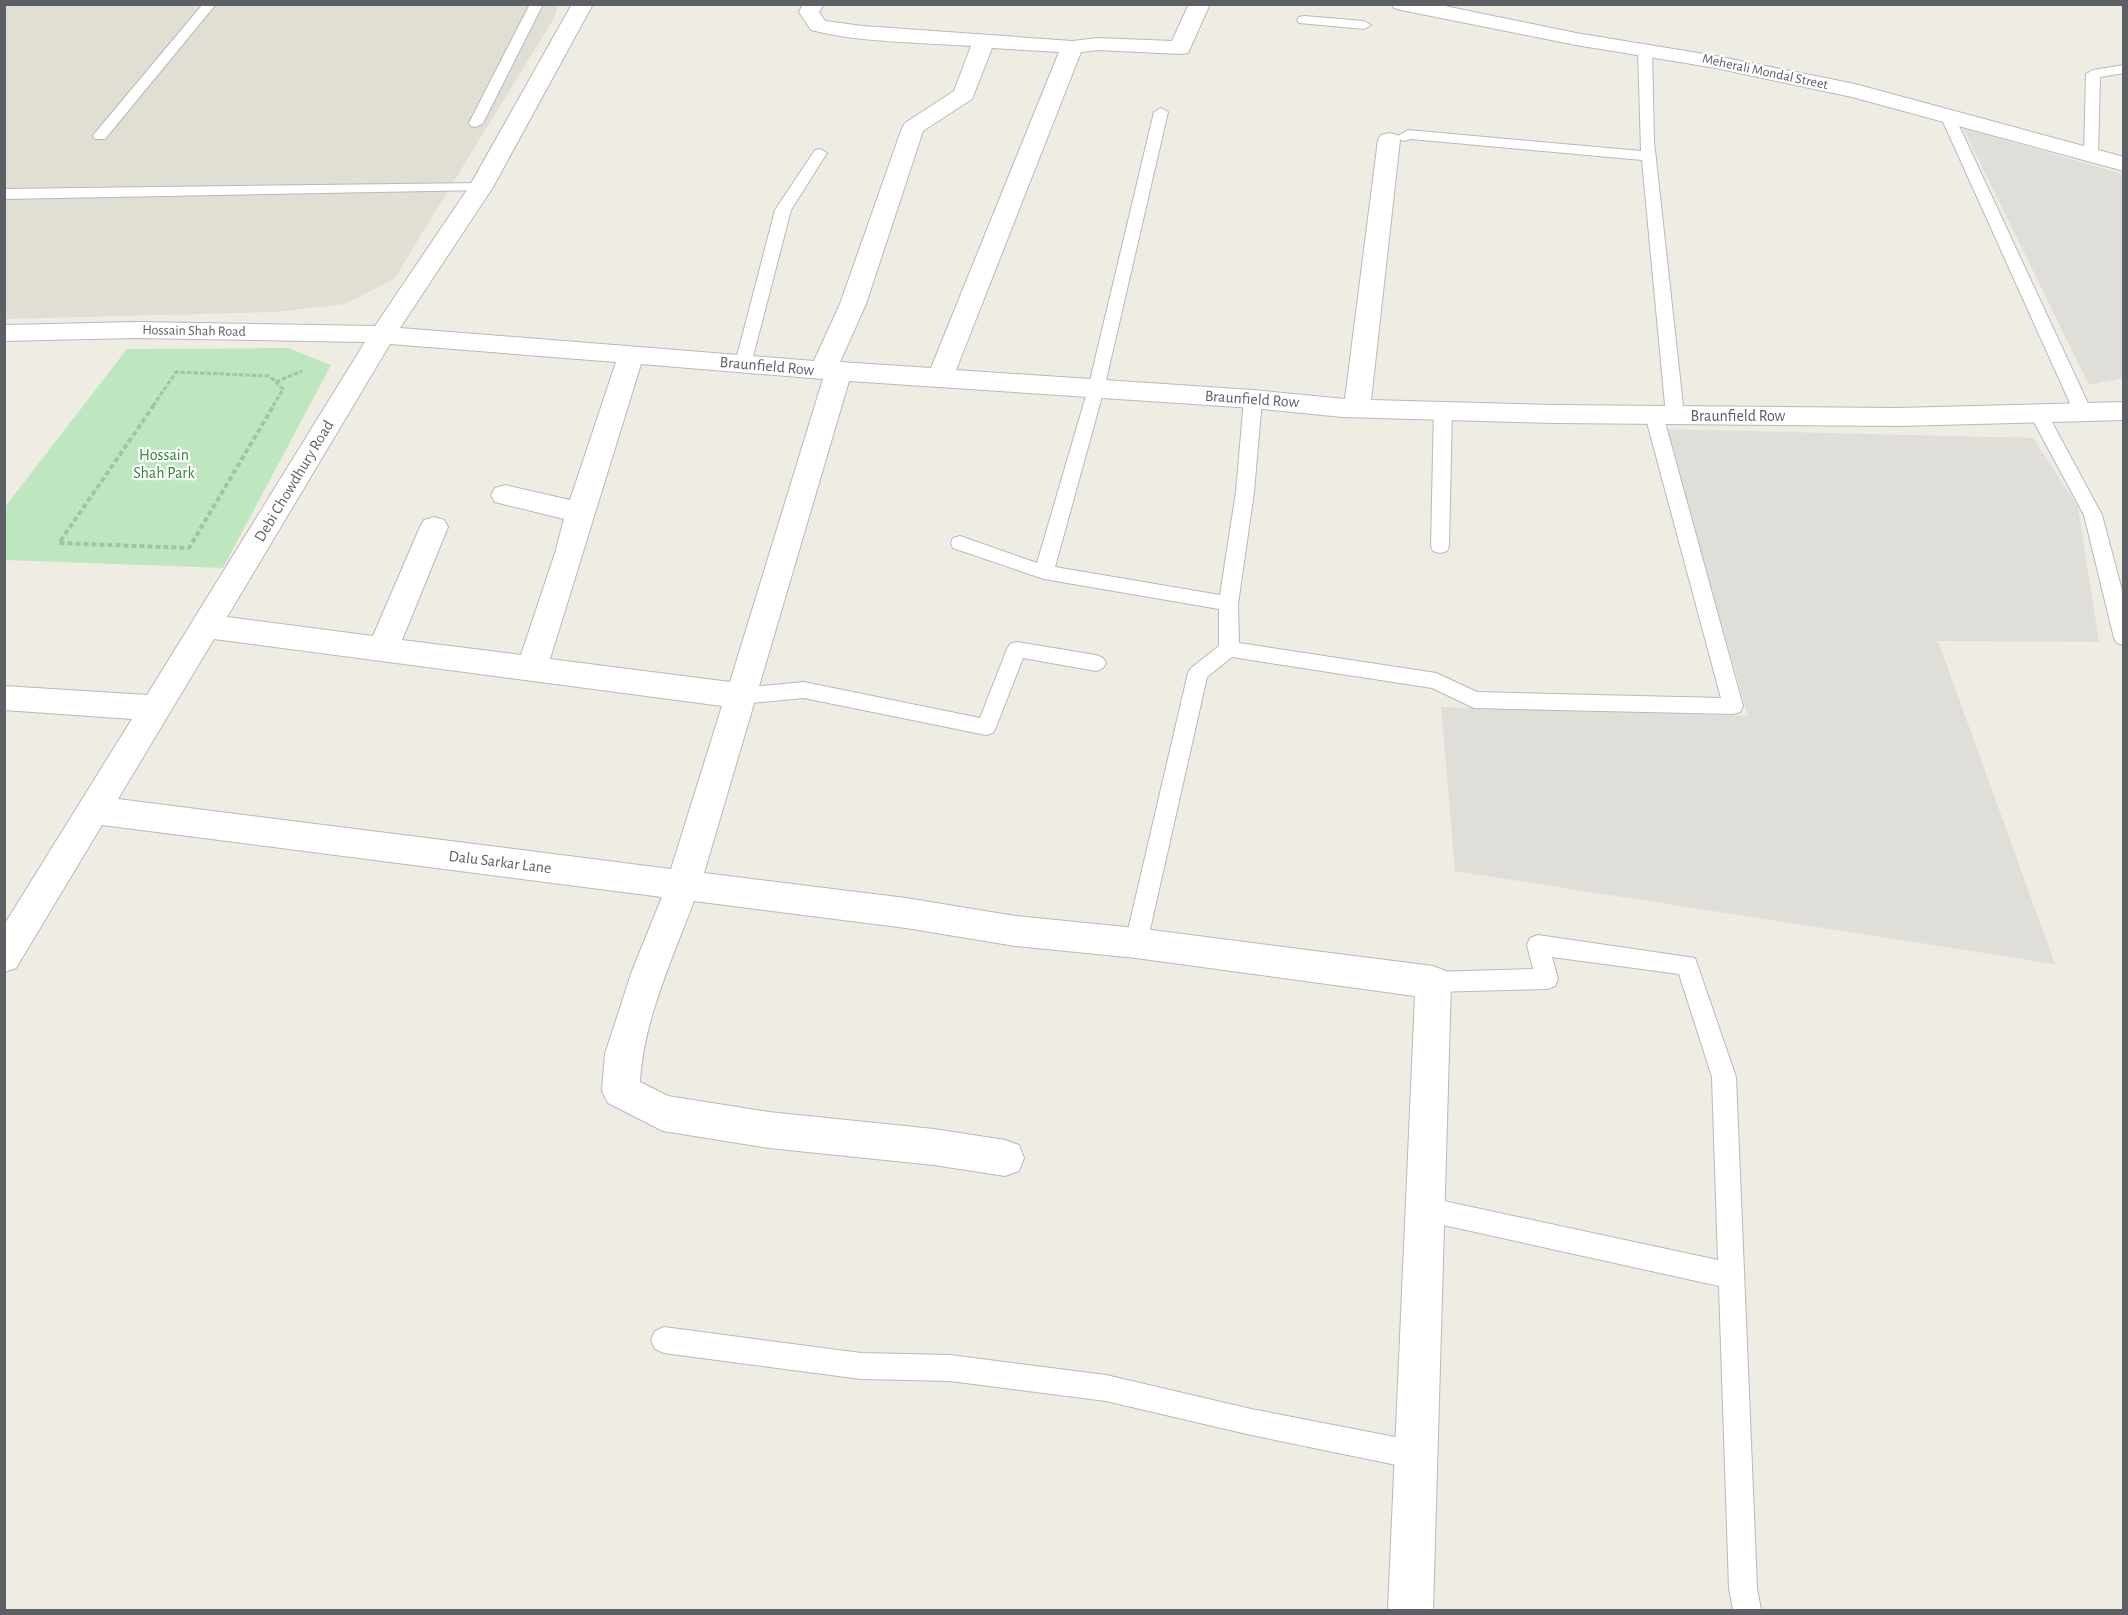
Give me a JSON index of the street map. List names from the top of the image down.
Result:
{
  "streets": {
    "street": [
      "Meherali Mondal Street",
      "Hossain Shah Road",
      "Braunfield Row",
      "Debi Chowdhury Road",
      "Dalu Sarkar Lane"
    ]
  },
  "crossings": [
    ["Hossain Shah Road", "Braunfield Row"],
    ["Hossain Shah Road", "Debi Chowdhury Road"],
    ["Braunfield Row", "Debi Chowdhury Road"],
    ["Debi Chowdhury Road", "Dalu Sarkar Lane"]
  ],
  "parks": ["Hossain Shah Park"]
}
